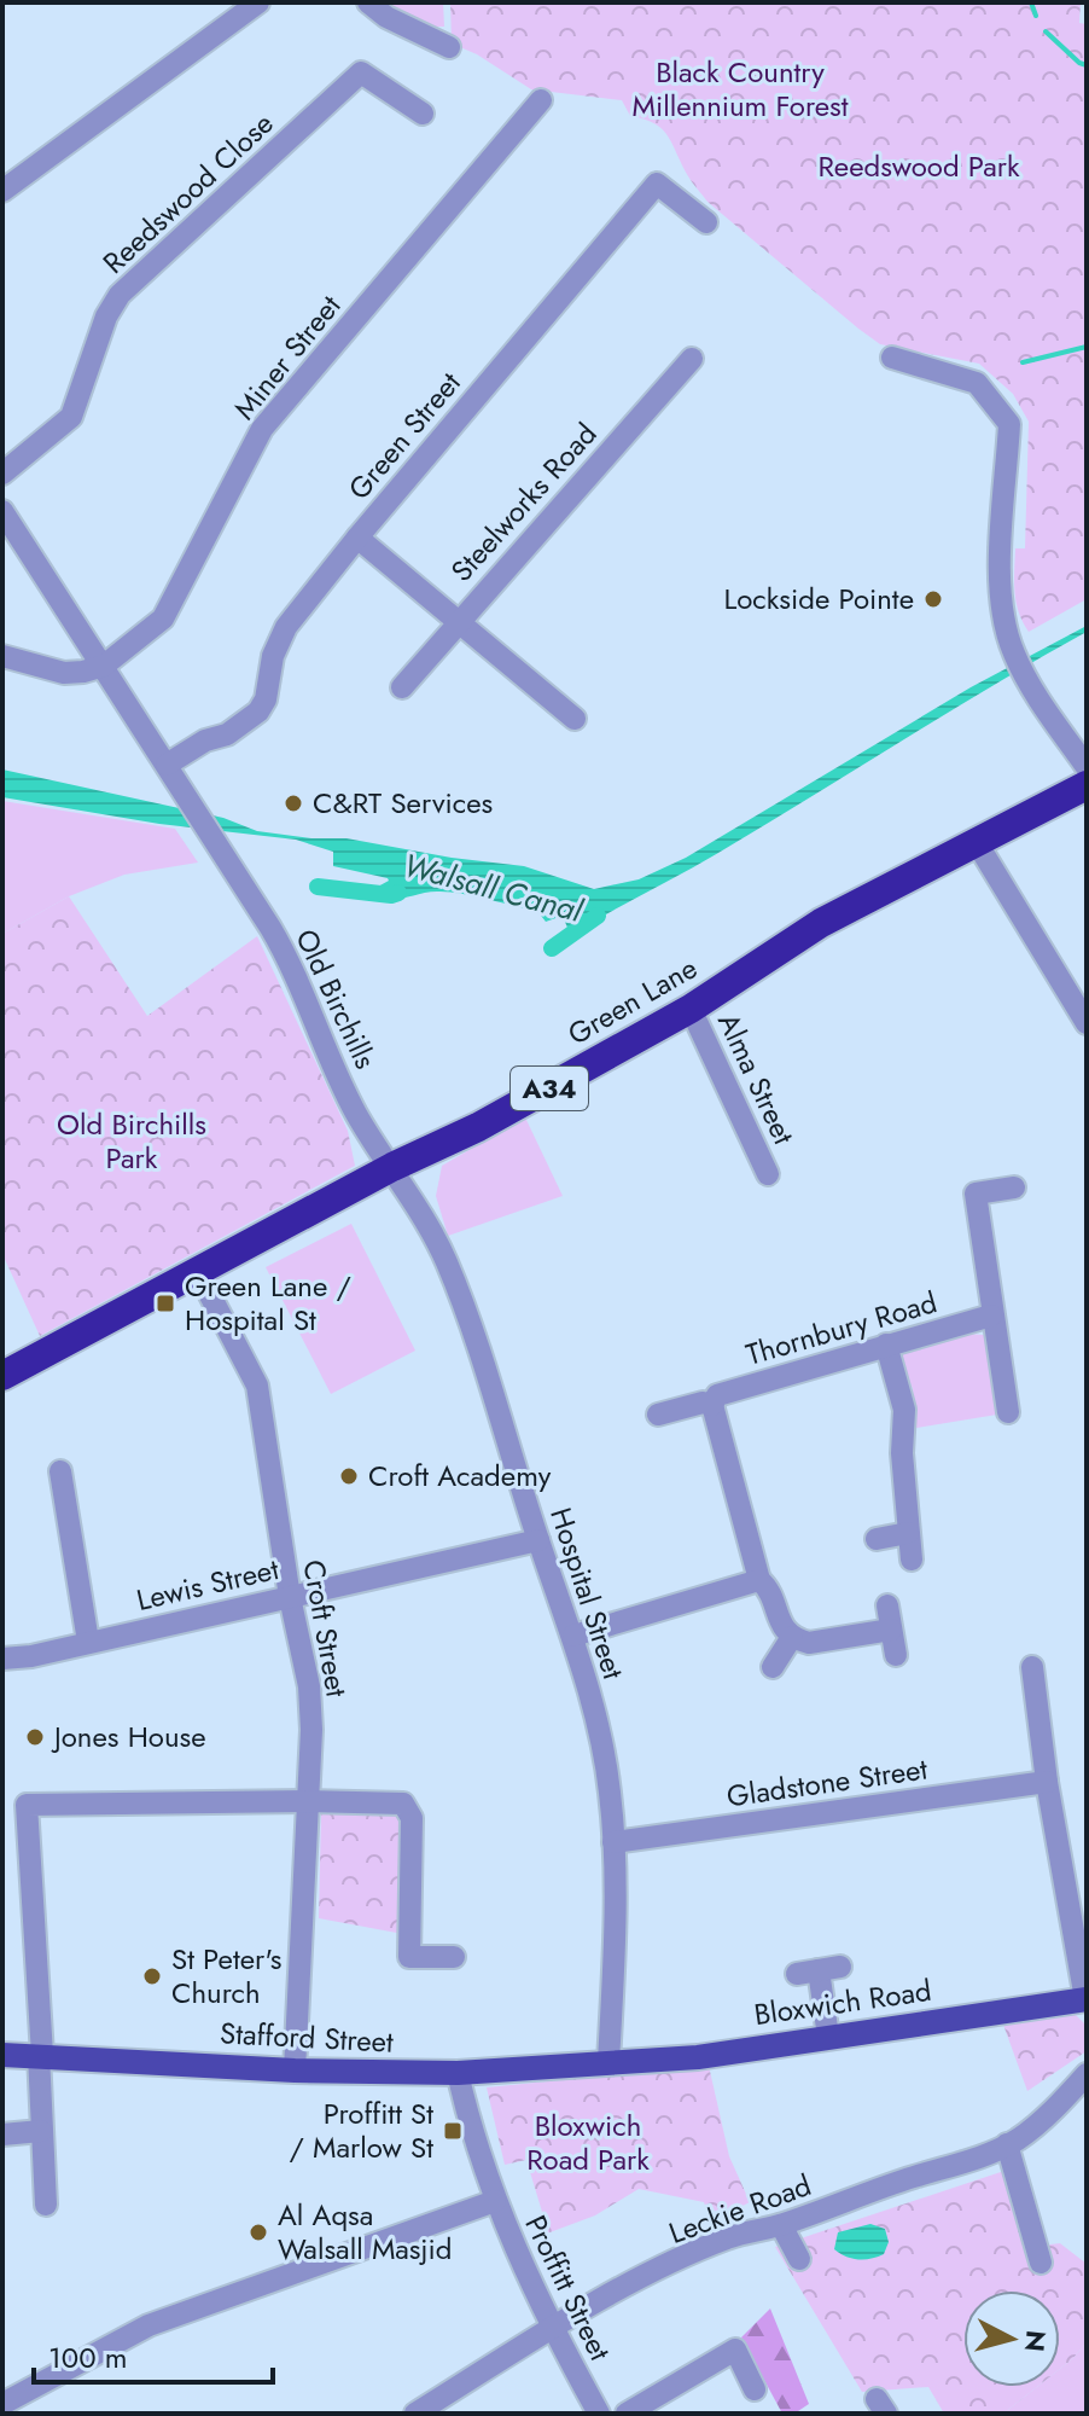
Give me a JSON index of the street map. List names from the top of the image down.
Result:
{
  "streets": {
    "highway": ["Green Lane", "A34"],
    "main road": ["Bloxwich Road", "Stafford Street"],
    "street": [
      "Reedswood Close",
      "Miner Street",
      "Green Street",
      "Steelworks Road",
      "Old Birchills",
      "Alma Street",
      "Thornbury Road",
      "Lewis Street",
      "Hospital Street",
      "Croft Street",
      "Gladstone Street",
      "Leckie Road",
      "Proffitt Street"
    ]
  },
  "crossings": [
    ["Green Street", "Old Birchills"],
    ["Old Birchills", "Green Lane"],
    ["Old Birchills", "Hospital Street"],
    ["Green Lane", "Alma Street"],
    ["Green Lane", "Hospital Street"],
    ["Green Lane", "Croft Street"],
    ["Lewis Street", "Hospital Street"],
    ["Lewis Street", "Croft Street"],
    ["Hospital Street", "Gladstone Street"],
    ["Hospital Street", "Bloxwich Road"],
    ["Hospital Street", "Stafford Street"],
    ["Croft Street", "Stafford Street"],
    ["Bloxwich Road", "Stafford Street"],
    ["Stafford Street", "Proffitt Street"],
    ["Leckie Road", "Proffitt Street"]
  ],
  "water": ["Walsall Canal"],
  "parks": [
    "Black Country Millennium Forest",
    "Reedswood Park",
    "Old Birchills Park",
    "Bloxwich Road Park"
  ],
  "places": {
    "other": [
      "Lockside Pointe",
      "C&RT Services",
      "Croft Academy",
      "Jones House",
      "St Peter's Church",
      "Al Aqsa Walsall Masjid"
    ],
    "transit": ["Green Lane / Hospital St", "Proffitt St / Marlow St"]
  },
  "scale_bar": "100 m",
  "north": "right"
}
